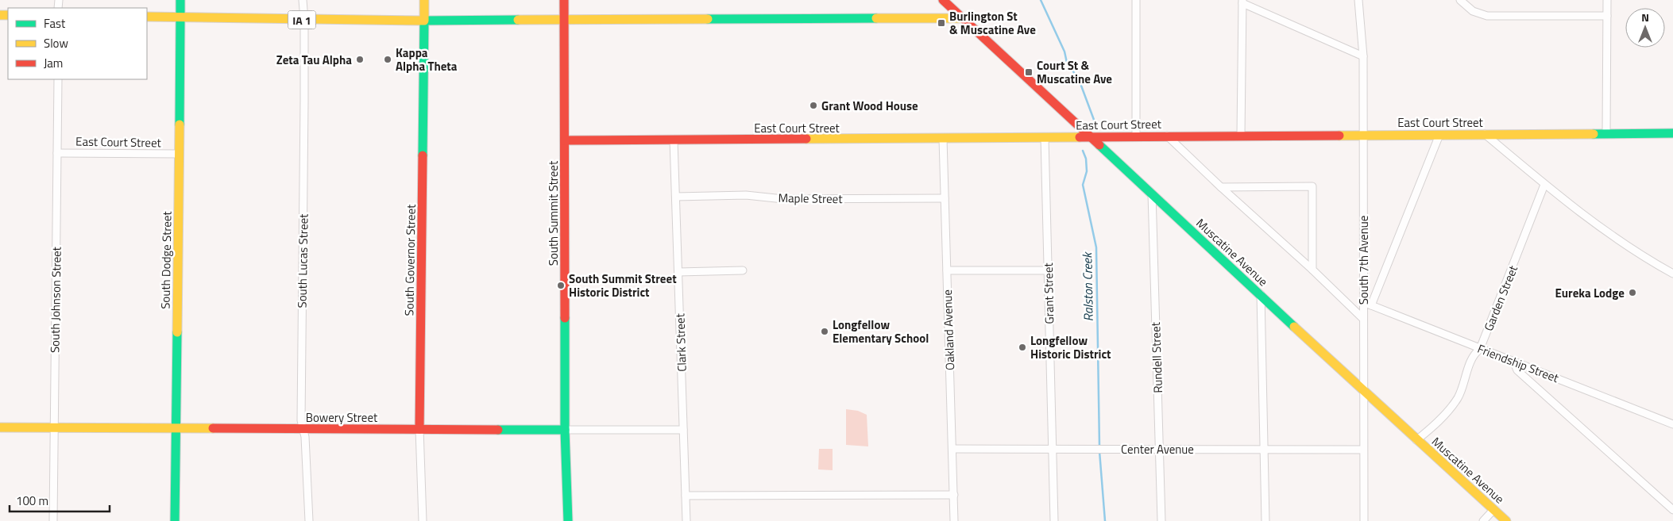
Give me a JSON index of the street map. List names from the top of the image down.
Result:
{
  "streets": {
    "street": [
      "IA 1",
      "East Court Street",
      "Maple Street",
      "South Summit Street",
      "Muscatine Avenue",
      "South Dodge Street",
      "South Governor Street",
      "South 7th Avenue",
      "South Lucas Street",
      "Grant Street",
      "Garden Street",
      "South Johnson Street",
      "Oakland Avenue",
      "Clark Street",
      "Rundell Street",
      "Friendship Street",
      "Bowery Street",
      "Center Avenue"
    ]
  },
  "crossings": [
    ["IA 1", "South Dodge Street"],
    ["IA 1", "South Governor Street"],
    ["IA 1", "South Lucas Street"],
    ["East Court Street", "South Summit Street"],
    ["East Court Street", "Muscatine Avenue"],
    ["East Court Street", "South Dodge Street"],
    ["East Court Street", "South 7th Avenue"],
    ["East Court Street", "Grant Street"],
    ["East Court Street", "South Johnson Street"],
    ["East Court Street", "Oakland Avenue"],
    ["East Court Street", "Clark Street"],
    ["Maple Street", "Oakland Avenue"],
    ["Maple Street", "Clark Street"],
    ["South Summit Street", "Bowery Street"],
    ["Muscatine Avenue", "South 7th Avenue"],
    ["Muscatine Avenue", "Garden Street"],
    ["Muscatine Avenue", "Rundell Street"],
    ["South Dodge Street", "Bowery Street"],
    ["South Governor Street", "Bowery Street"],
    ["South 7th Avenue", "Friendship Street"],
    ["South 7th Avenue", "Center Avenue"],
    ["South Lucas Street", "Bowery Street"],
    ["Grant Street", "Center Avenue"],
    ["Garden Street", "Friendship Street"],
    ["South Johnson Street", "Bowery Street"],
    ["Oakland Avenue", "Center Avenue"],
    ["Clark Street", "Bowery Street"],
    ["Rundell Street", "Center Avenue"]
  ],
  "water": ["Ralston Creek"],
  "places": {
    "transit": ["Burlington St & Muscatine Ave", "Court St & Muscatine Ave"],
    "other": [
      "Zeta Tau Alpha",
      "Kappa Alpha Theta",
      "Grant Wood House",
      "South Summit Street Historic District",
      "Eureka Lodge",
      "Longfellow Elementary School",
      "Longfellow Historic District"
    ]
  },
  "legend": ["Fast", "Slow", "Jam"],
  "scale_bar": "100 m",
  "north": "top"
}
